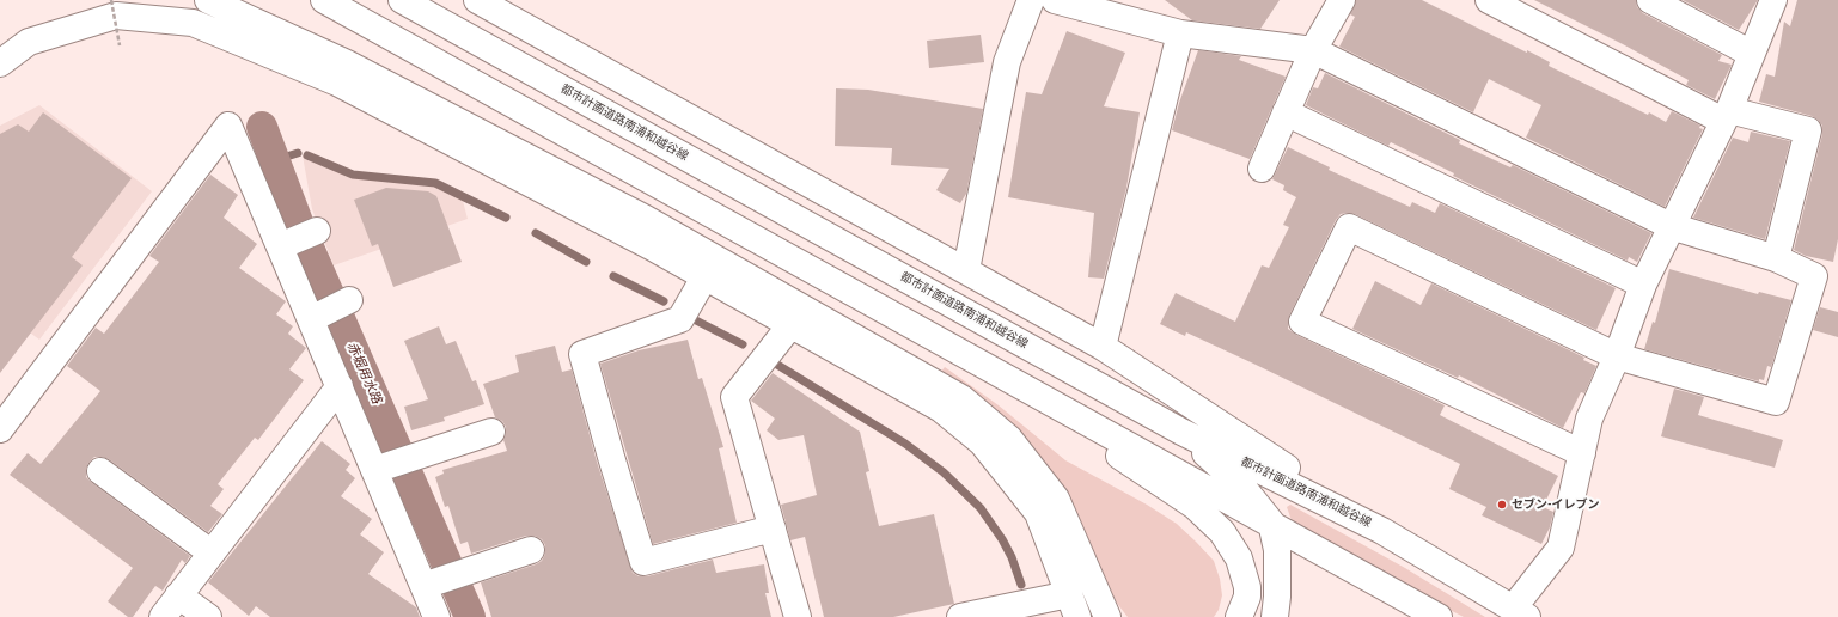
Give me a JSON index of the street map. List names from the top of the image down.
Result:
{
  "streets": {
    "street": ["都市計画道路南浦和越谷線"]
  },
  "water": ["赤堀用水路"],
  "places": ["セブン-イレブン"]
}
